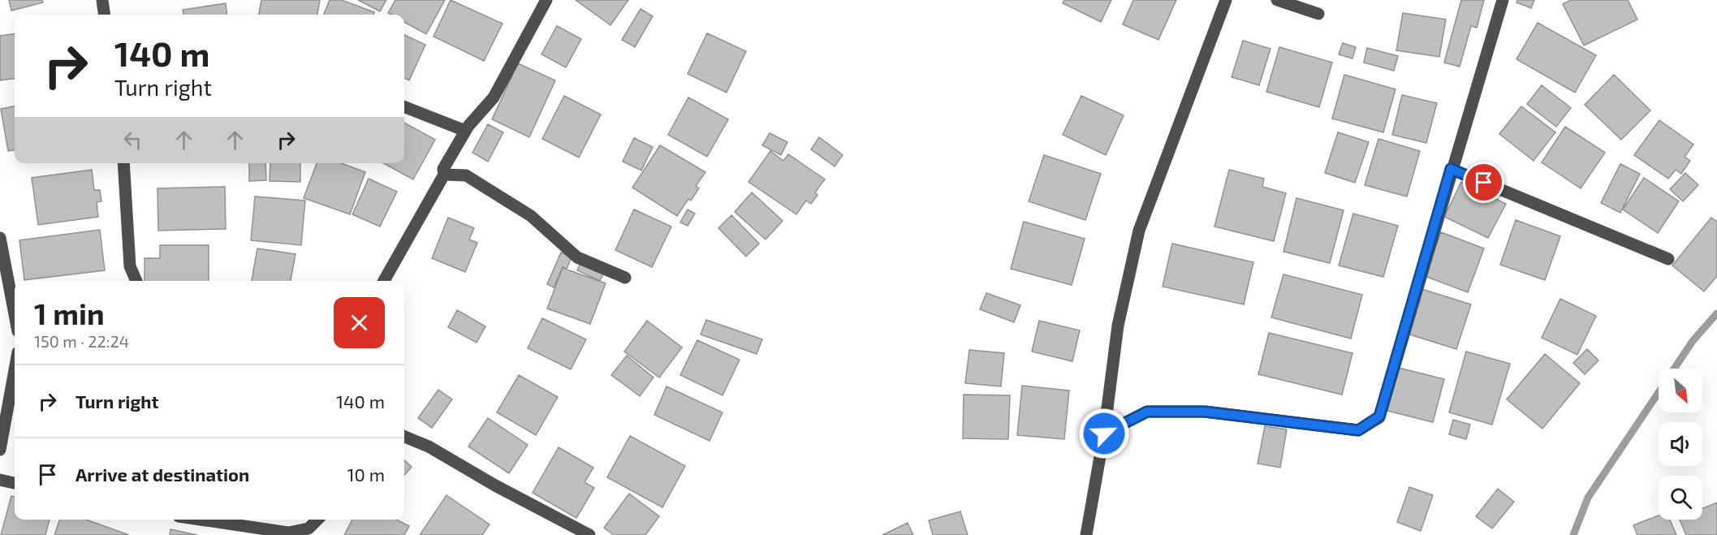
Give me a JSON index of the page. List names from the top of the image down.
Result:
{
  "north": "bottom right",
  "page": {
    "turn": ["140 m", "Turn right"],
    "heading": ["1 min", "150 m · 22:24"],
    "list": [
      {
        "name": "Turn right",
        "value": "140 m"
      },
      {
        "name": "Arrive at destination",
        "value": "10 m"
      }
    ]
  }
}
